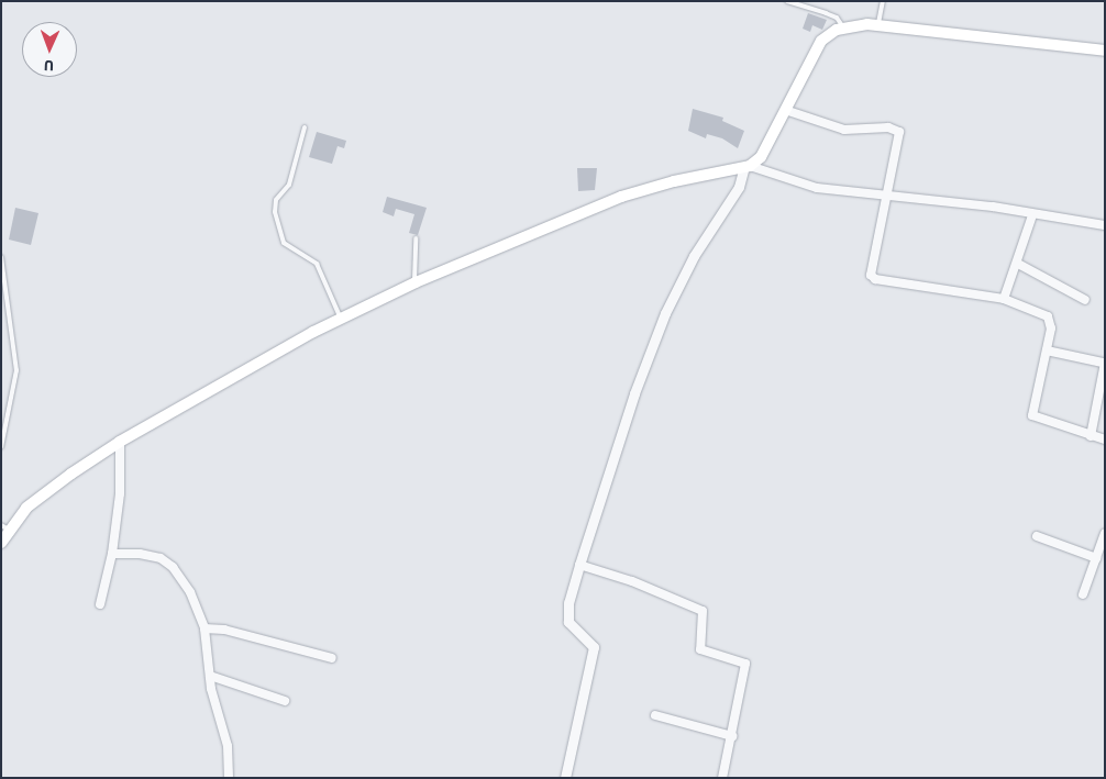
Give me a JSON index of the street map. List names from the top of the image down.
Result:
{
  "north": "bottom"
}
